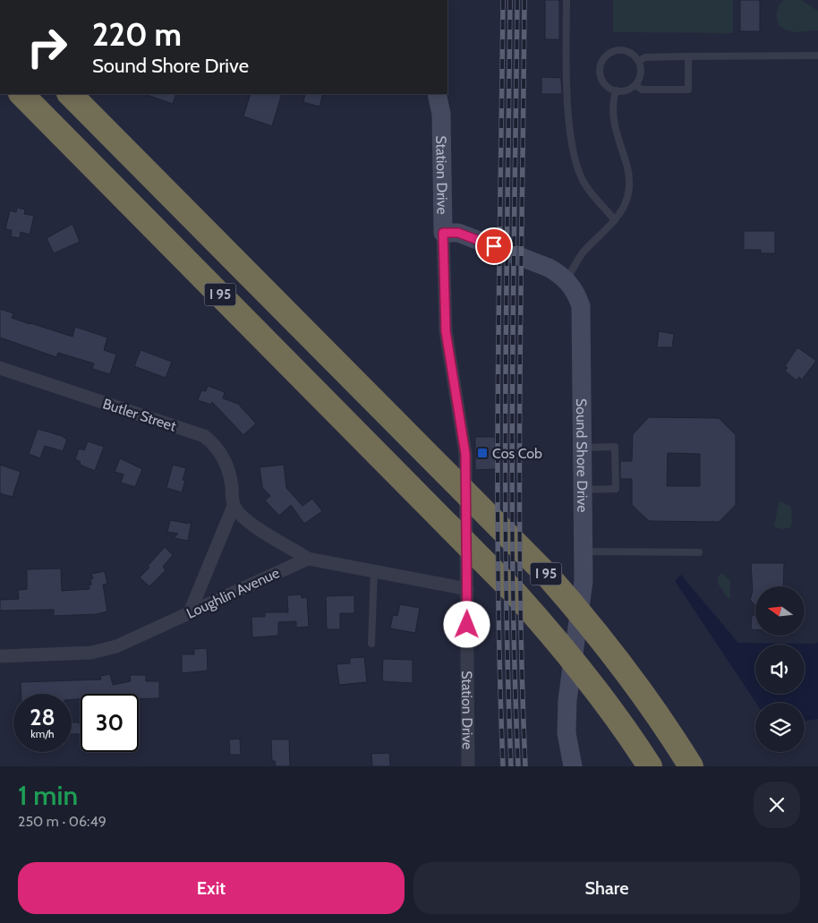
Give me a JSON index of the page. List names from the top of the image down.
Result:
{
  "streets": {
    "highway": ["I 95"],
    "main road": ["Station Drive", "Sound Shore Drive"],
    "street": ["Butler Street", "Loughlin Avenue"]
  },
  "crossings": [
    ["Station Drive", "Sound Shore Drive"]
  ],
  "places": {
    "transit": ["Cos Cob"]
  },
  "north": "left",
  "page": {
    "turn": ["220 m", "Sound Shore Drive"],
    "speed": "28 km/h",
    "limit": "30",
    "heading": ["1 min", "250 m · 06:49"],
    "buttons": ["Exit", "Share"]
  }
}
